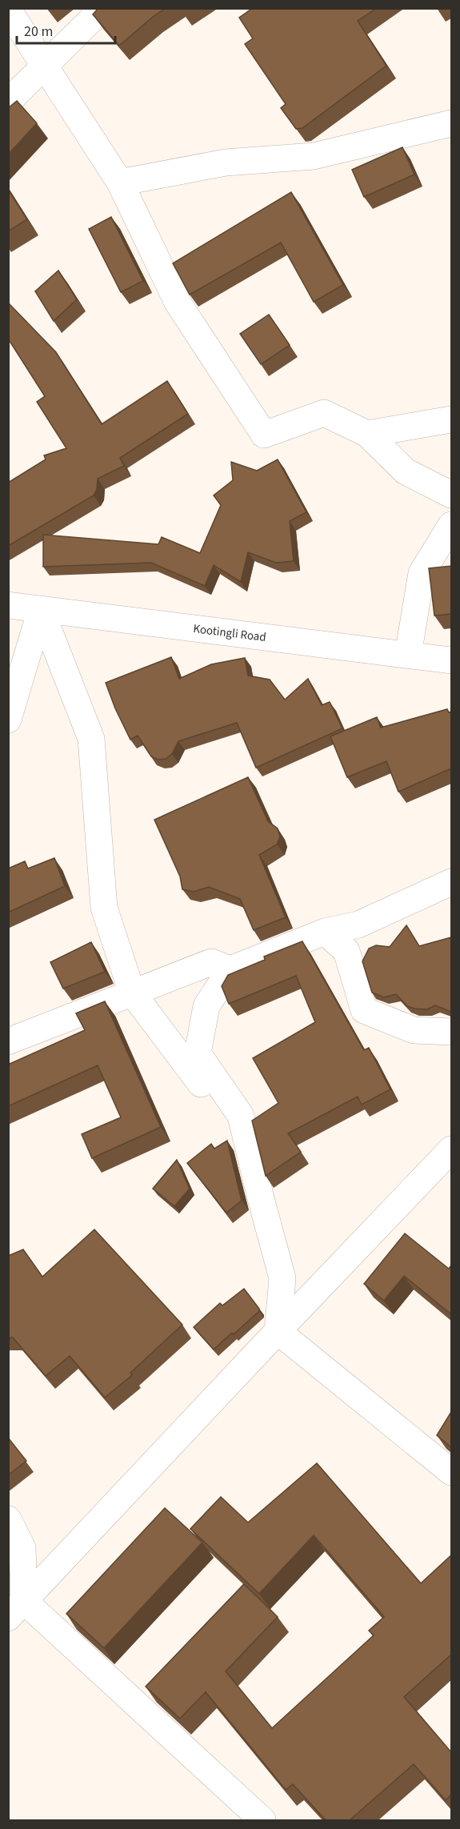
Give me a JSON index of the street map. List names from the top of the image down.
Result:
{
  "streets": {
    "street": ["Kootingli Road"]
  },
  "scale_bar": "20 m"
}
